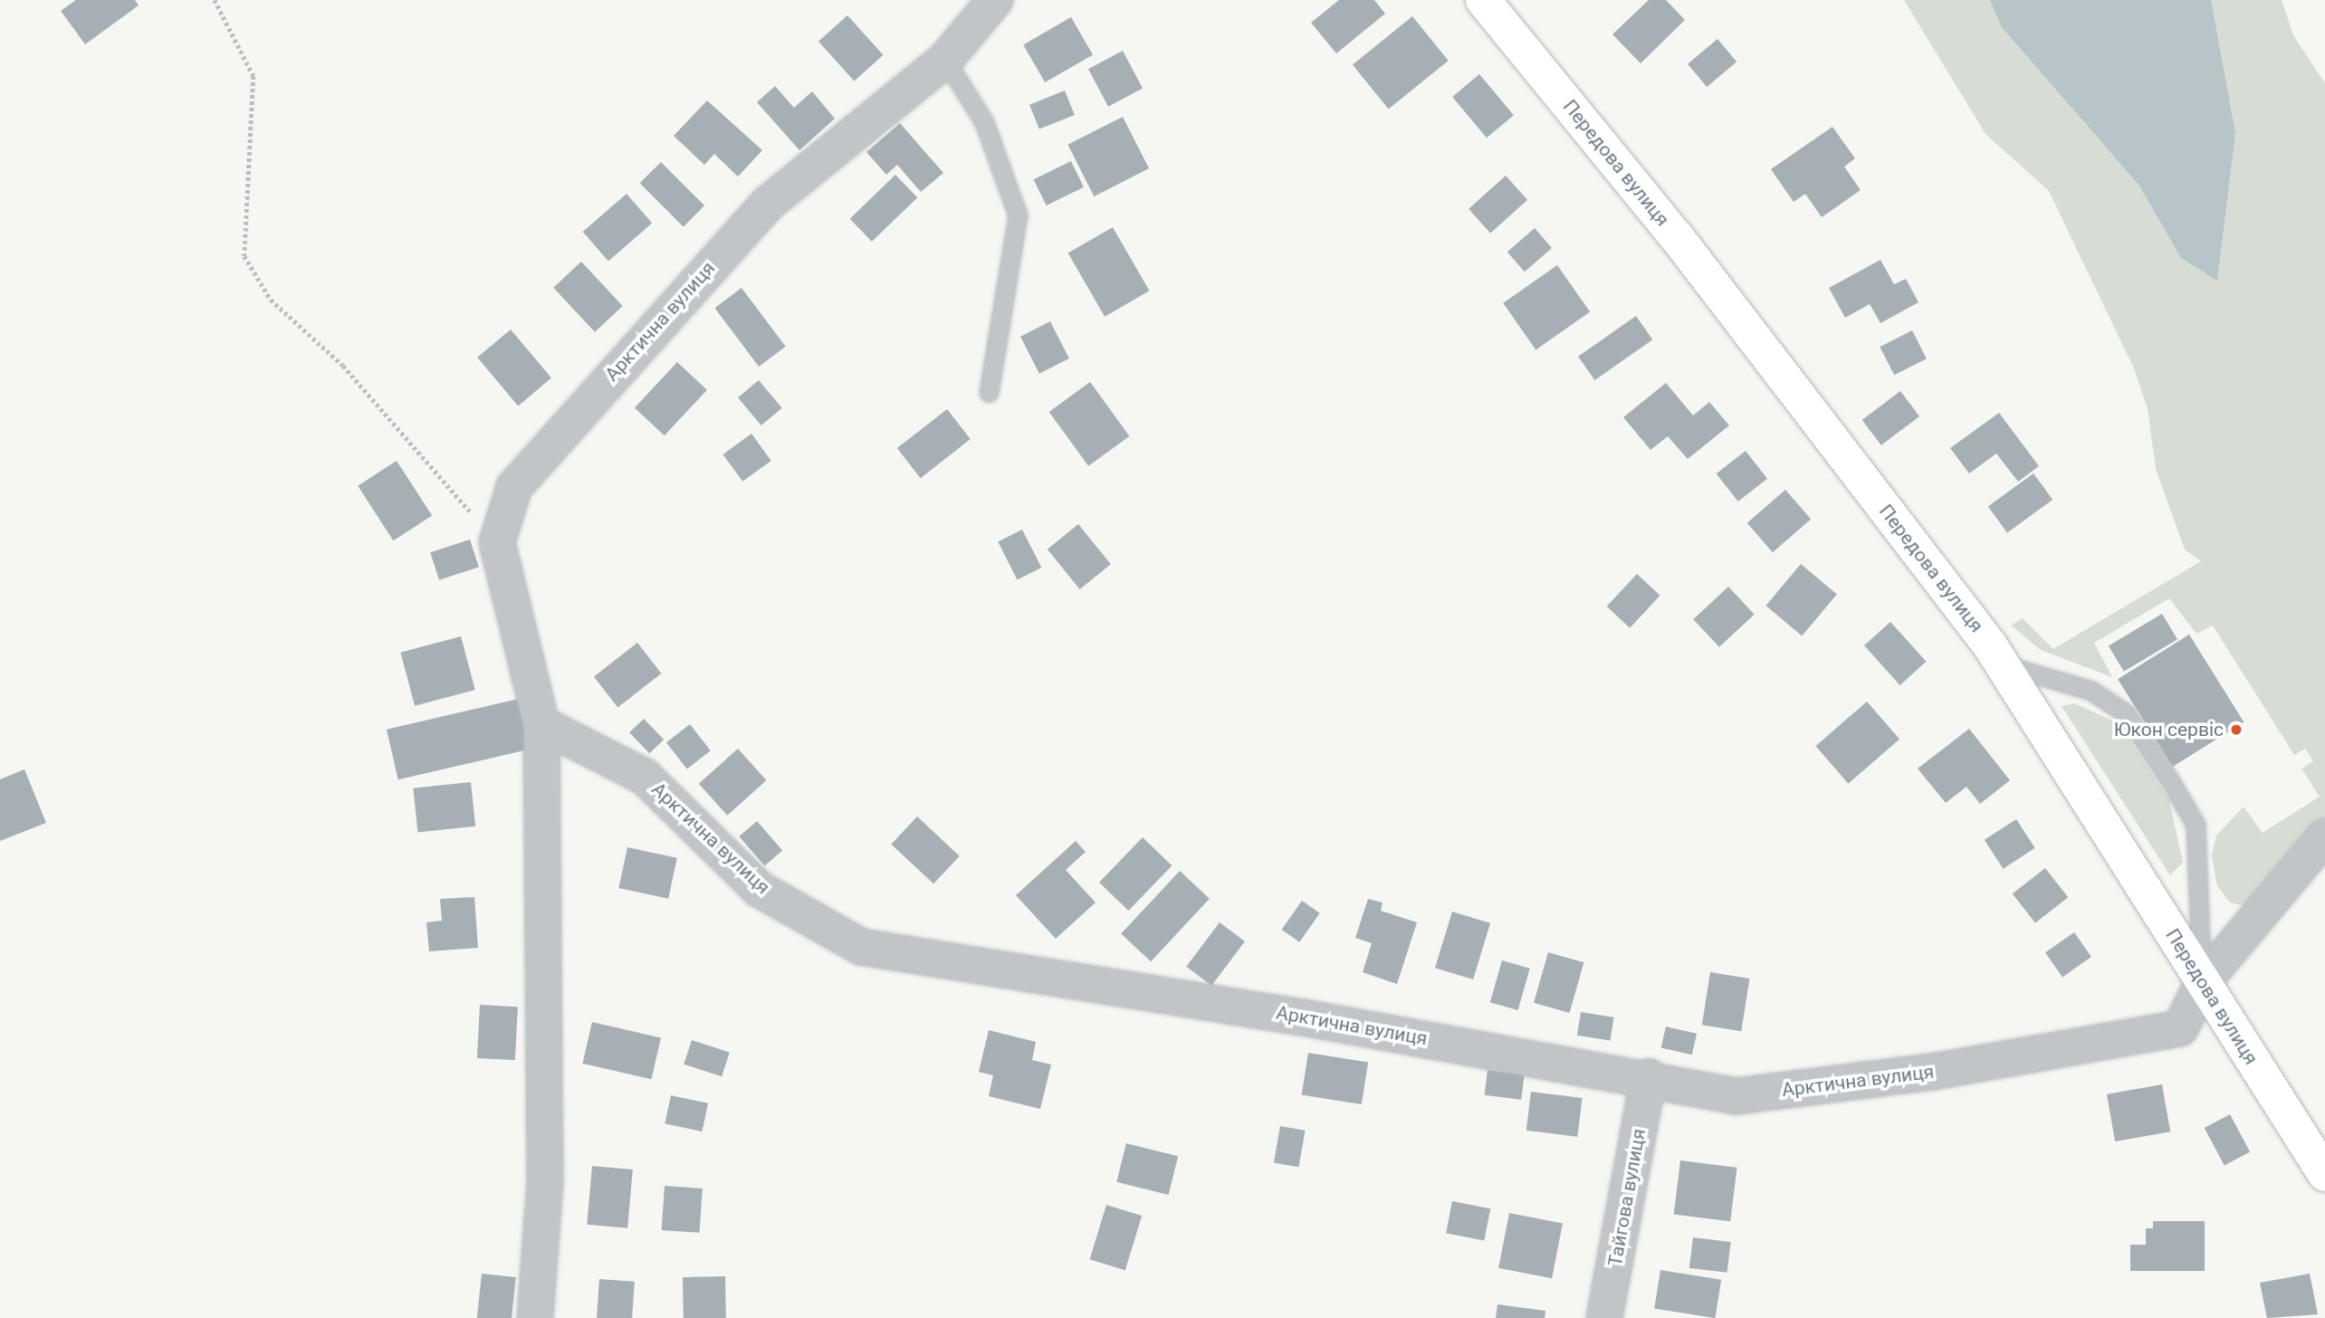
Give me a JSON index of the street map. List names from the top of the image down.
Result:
{
  "streets": {
    "street": ["Передова вулиця", "Арктична вулиця", "Тайгова вулиця"]
  },
  "crossings": [
    ["Передова вулиця", "Арктична вулиця"],
    ["Арктична вулиця", "Тайгова вулиця"]
  ],
  "places": ["Юкон сервіс"]
}
